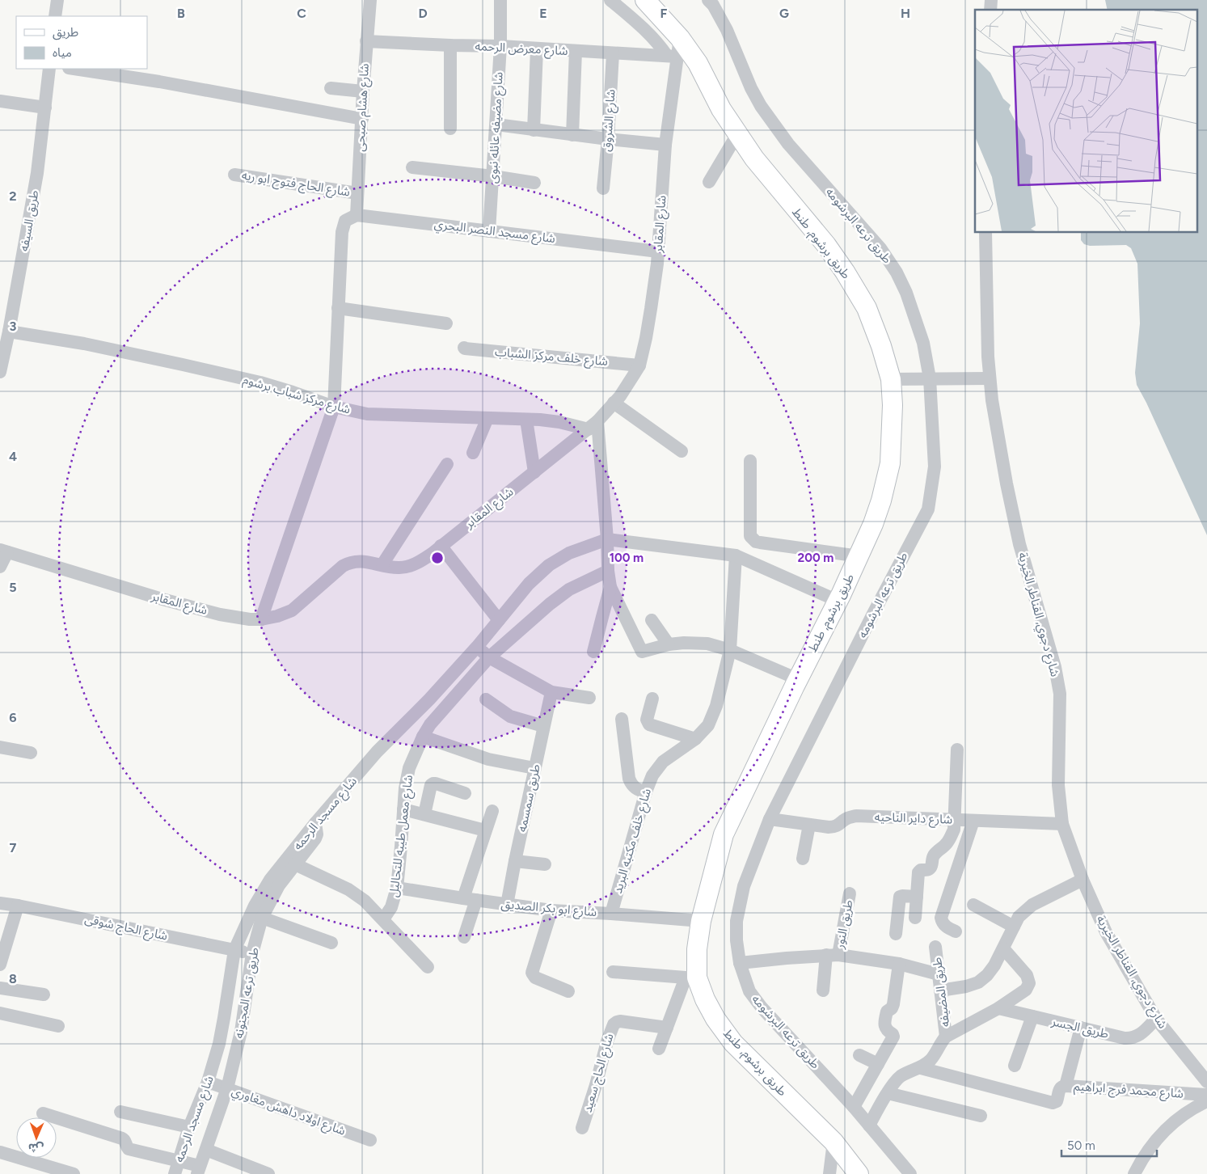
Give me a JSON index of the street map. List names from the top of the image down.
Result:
{
  "streets": {
    "main road": ["طريق برشوم, طنط"],
    "street": [
      "شارع معرض الرحمه",
      "شارع هشام صبحى",
      "شارع الشروق",
      "شارع مضيفه عائله نبوى",
      "شارع الحاج فتوح ابو ريه",
      "طريق السيفه",
      "شارع المقابر",
      "طريق ترعه البرشومه",
      "شارع مسجد النصر البحري",
      "شارع خلف مركز الشباب",
      "شارع مركز شباب برشوم",
      "شارع دجوي, القناطر الخيرية",
      "طريق سمسمه",
      "شارع مسجد الرحمه",
      "شارع داير الناحيه",
      "شارع معمل طيبه للتحاليل",
      "شارع خلف مكتبه البريد",
      "شارع ابو بكر الصديق",
      "طريق النور",
      "شارع الحاج شوقى",
      "طريق المضيفه",
      "طريق ترعه المجنونه",
      "طريق الجسر",
      "شارع الحاج سعيد",
      "شارع محمد فرج ابراهيم",
      "شارع اولاد داهش مغاوري"
    ]
  },
  "crossings": [
    ["شارع معرض الرحمه", "شارع هشام صبحى"],
    ["شارع معرض الرحمه", "شارع الشروق"],
    ["شارع معرض الرحمه", "شارع مضيفه عائله نبوى"],
    ["شارع معرض الرحمه", "شارع المقابر"],
    ["شارع هشام صبحى", "شارع الحاج فتوح ابو ريه"],
    ["شارع هشام صبحى", "شارع مسجد النصر البحري"],
    ["شارع مضيفه عائله نبوى", "شارع مسجد النصر البحري"],
    ["طريق السيفه", "شارع مركز شباب برشوم"],
    ["شارع المقابر", "شارع مسجد النصر البحري"],
    ["شارع المقابر", "طريق برشوم, طنط"],
    ["شارع المقابر", "شارع خلف مركز الشباب"],
    ["شارع المقابر", "شارع مركز شباب برشوم"],
    ["طريق ترعه البرشومه", "شارع داير الناحيه"],
    ["طريق برشوم, طنط", "شارع ابو بكر الصديق"],
    ["شارع دجوي, القناطر الخيرية", "شارع داير الناحيه"],
    ["شارع دجوي, القناطر الخيرية", "طريق الجسر"],
    ["طريق سمسمه", "شارع ابو بكر الصديق"],
    ["شارع مسجد الرحمه", "شارع الحاج شوقى"],
    ["شارع مسجد الرحمه", "طريق ترعه المجنونه"],
    ["شارع مسجد الرحمه", "شارع اولاد داهش مغاوري"],
    ["شارع معمل طيبه للتحاليل", "شارع ابو بكر الصديق"],
    ["شارع خلف مكتبه البريد", "شارع ابو بكر الصديق"],
    ["شارع الحاج شوقى", "طريق ترعه المجنونه"],
    ["طريق ترعه المجنونه", "شارع اولاد داهش مغاوري"]
  ],
  "legend": ["طريق", "مياه"],
  "scale_bar": "50 m",
  "north": "bottom",
  "grid": {
    "columns": [
      "B",
      "C",
      "D",
      "E",
      "F",
      "G",
      "H"
    ],
    "rows": [
      "2",
      "3",
      "4",
      "5",
      "6",
      "7",
      "8"
    ]
  },
  "rings": ["100 m", "200 m"]
}
